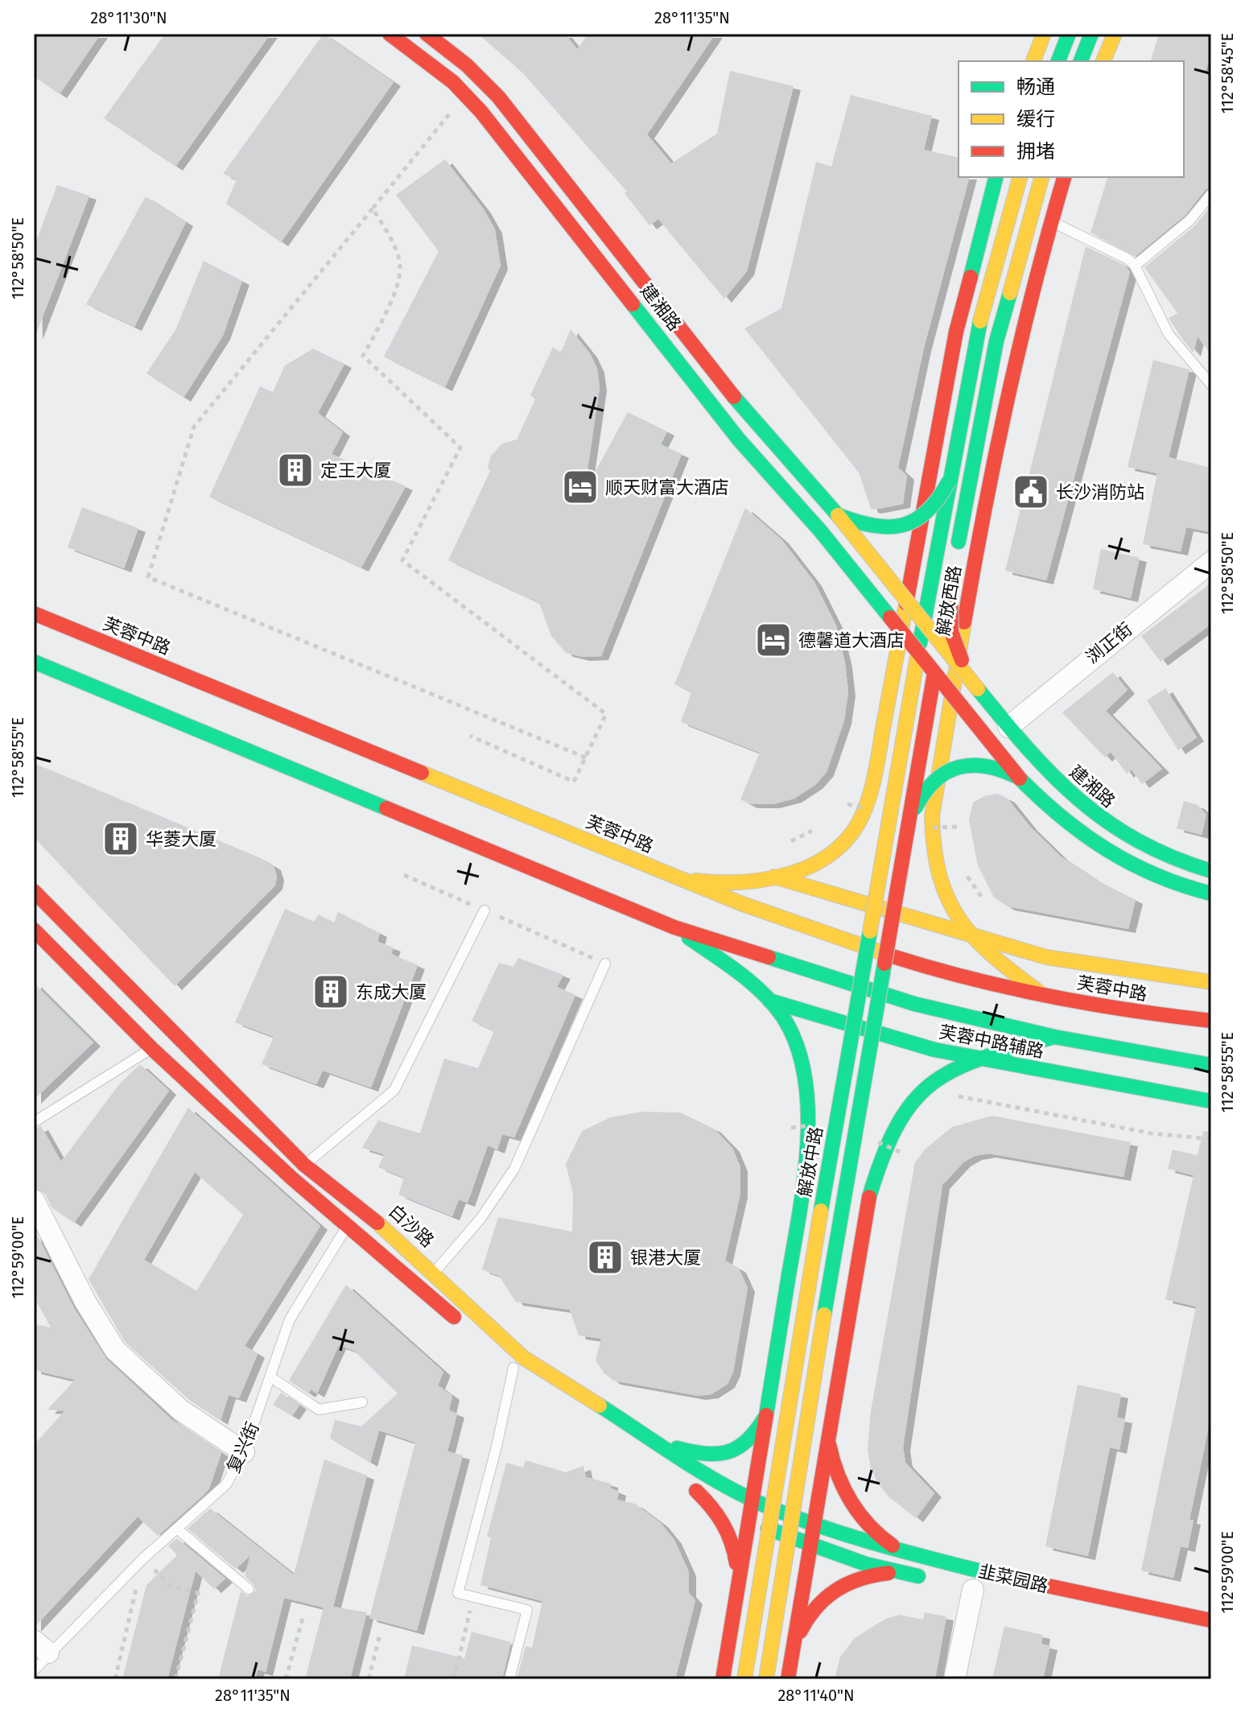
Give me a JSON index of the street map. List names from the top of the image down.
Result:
{
  "streets": {
    "main road": [
      "建湘路",
      "解放西路",
      "芙蓉中路",
      "芙蓉中路辅路",
      "解放中路",
      "白沙路",
      "韭菜园路"
    ],
    "street": ["浏正街"],
    "lane": ["复兴街"]
  },
  "crossings": [
    ["建湘路", "解放西路"],
    ["建湘路", "浏正街"],
    ["建湘路", "解放中路"],
    ["解放西路", "芙蓉中路"],
    ["解放西路", "解放中路"],
    ["芙蓉中路辅路", "解放中路"],
    ["解放中路", "白沙路"],
    ["白沙路", "复兴街"],
    ["白沙路", "韭菜园路"]
  ],
  "places": {
    "building": [
      "定王大厦",
      "华菱大厦",
      "东成大厦",
      "银港大厦"
    ],
    "hotel": ["顺天财富大酒店", "德馨道大酒店"],
    "public building": ["长沙消防站"]
  },
  "legend": ["畅通", "缓行", "拥堵"],
  "coordinates": [
    "28°11'30\"N",
    "28°11'35\"N",
    "112°58'45\"E",
    "112°58'50\"E",
    "112°58'55\"E",
    "112°59'00\"E",
    "28°11'40\"N"
  ]
}
